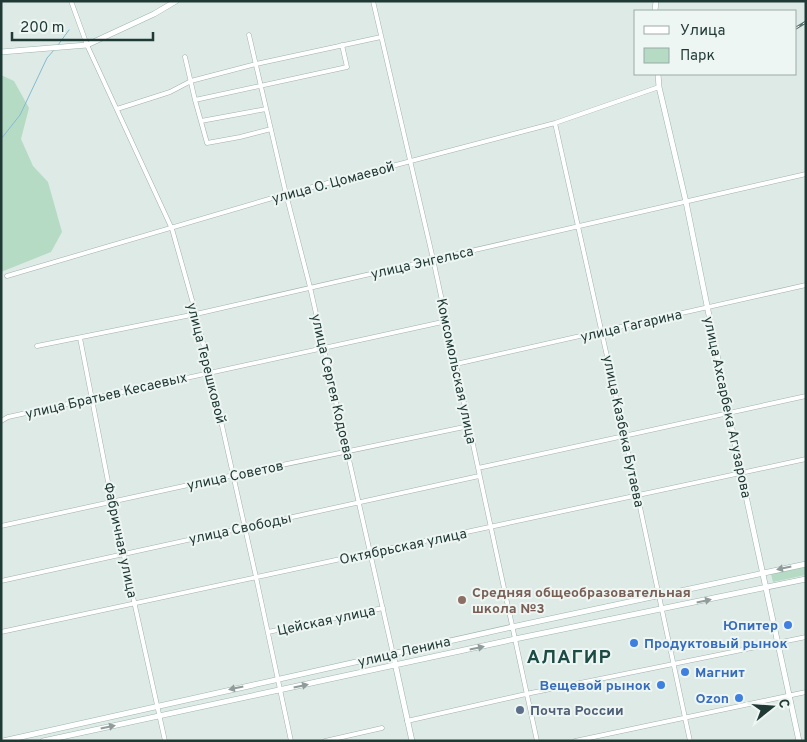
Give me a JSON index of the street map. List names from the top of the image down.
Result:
{
  "streets": {
    "street": [
      "улица О. Цомаевой",
      "улица Энгельса",
      "улица Гагарина",
      "улица Терешковой",
      "Комсомольская улица",
      "улица Сергея Кодоева",
      "улица Братьев Кесаевых",
      "улица Ахсарбека Агузарова",
      "улица Казбека Бутаева",
      "улица Советов",
      "улица Свободы",
      "Фабричная улица",
      "Октябрьская улица",
      "Цейская улица",
      "улица Ленина"
    ]
  },
  "crossings": [
    ["улица О. Цомаевой", "улица Терешковой"],
    ["улица О. Цомаевой", "Комсомольская улица"],
    ["улица О. Цомаевой", "улица Сергея Кодоева"],
    ["улица О. Цомаевой", "улица Ахсарбека Агузарова"],
    ["улица О. Цомаевой", "улица Казбека Бутаева"],
    ["улица Энгельса", "улица Терешковой"],
    ["улица Энгельса", "Комсомольская улица"],
    ["улица Энгельса", "улица Сергея Кодоева"],
    ["улица Энгельса", "улица Ахсарбека Агузарова"],
    ["улица Энгельса", "улица Казбека Бутаева"],
    ["улица Энгельса", "Фабричная улица"],
    ["улица Гагарина", "Комсомольская улица"],
    ["улица Гагарина", "улица Ахсарбека Агузарова"],
    ["улица Гагарина", "улица Казбека Бутаева"],
    ["улица Терешковой", "улица Братьев Кесаевых"],
    ["улица Терешковой", "улица Советов"],
    ["улица Терешковой", "улица Свободы"],
    ["улица Терешковой", "Октябрьская улица"],
    ["улица Терешковой", "Цейская улица"],
    ["улица Терешковой", "улица Ленина"],
    ["Комсомольская улица", "улица Братьев Кесаевых"],
    ["Комсомольская улица", "улица Советов"],
    ["Комсомольская улица", "улица Свободы"],
    ["Комсомольская улица", "Октябрьская улица"],
    ["Комсомольская улица", "улица Ленина"],
    ["улица Сергея Кодоева", "улица Братьев Кесаевых"],
    ["улица Сергея Кодоева", "улица Советов"],
    ["улица Сергея Кодоева", "улица Свободы"],
    ["улица Сергея Кодоева", "Октябрьская улица"],
    ["улица Сергея Кодоева", "Цейская улица"],
    ["улица Сергея Кодоева", "улица Ленина"],
    ["улица Братьев Кесаевых", "Фабричная улица"],
    ["улица Ахсарбека Агузарова", "Октябрьская улица"],
    ["улица Ахсарбека Агузарова", "улица Ленина"],
    ["улица Казбека Бутаева", "Октябрьская улица"],
    ["улица Казбека Бутаева", "улица Ленина"],
    ["улица Советов", "Фабричная улица"],
    ["улица Свободы", "Фабричная улица"],
    ["Фабричная улица", "Октябрьская улица"],
    ["Фабричная улица", "улица Ленина"]
  ],
  "districts": ["АЛАГИР"],
  "places": [
    "Средняя общеобразовательная школа №3",
    "Юпитер",
    "Продуктовый рынок",
    "Магнит",
    "Вещевой рынок",
    "Ozon",
    "Почта России"
  ],
  "legend": ["Улица", "Парк"],
  "scale_bar": "200 m",
  "north": "right"
}
